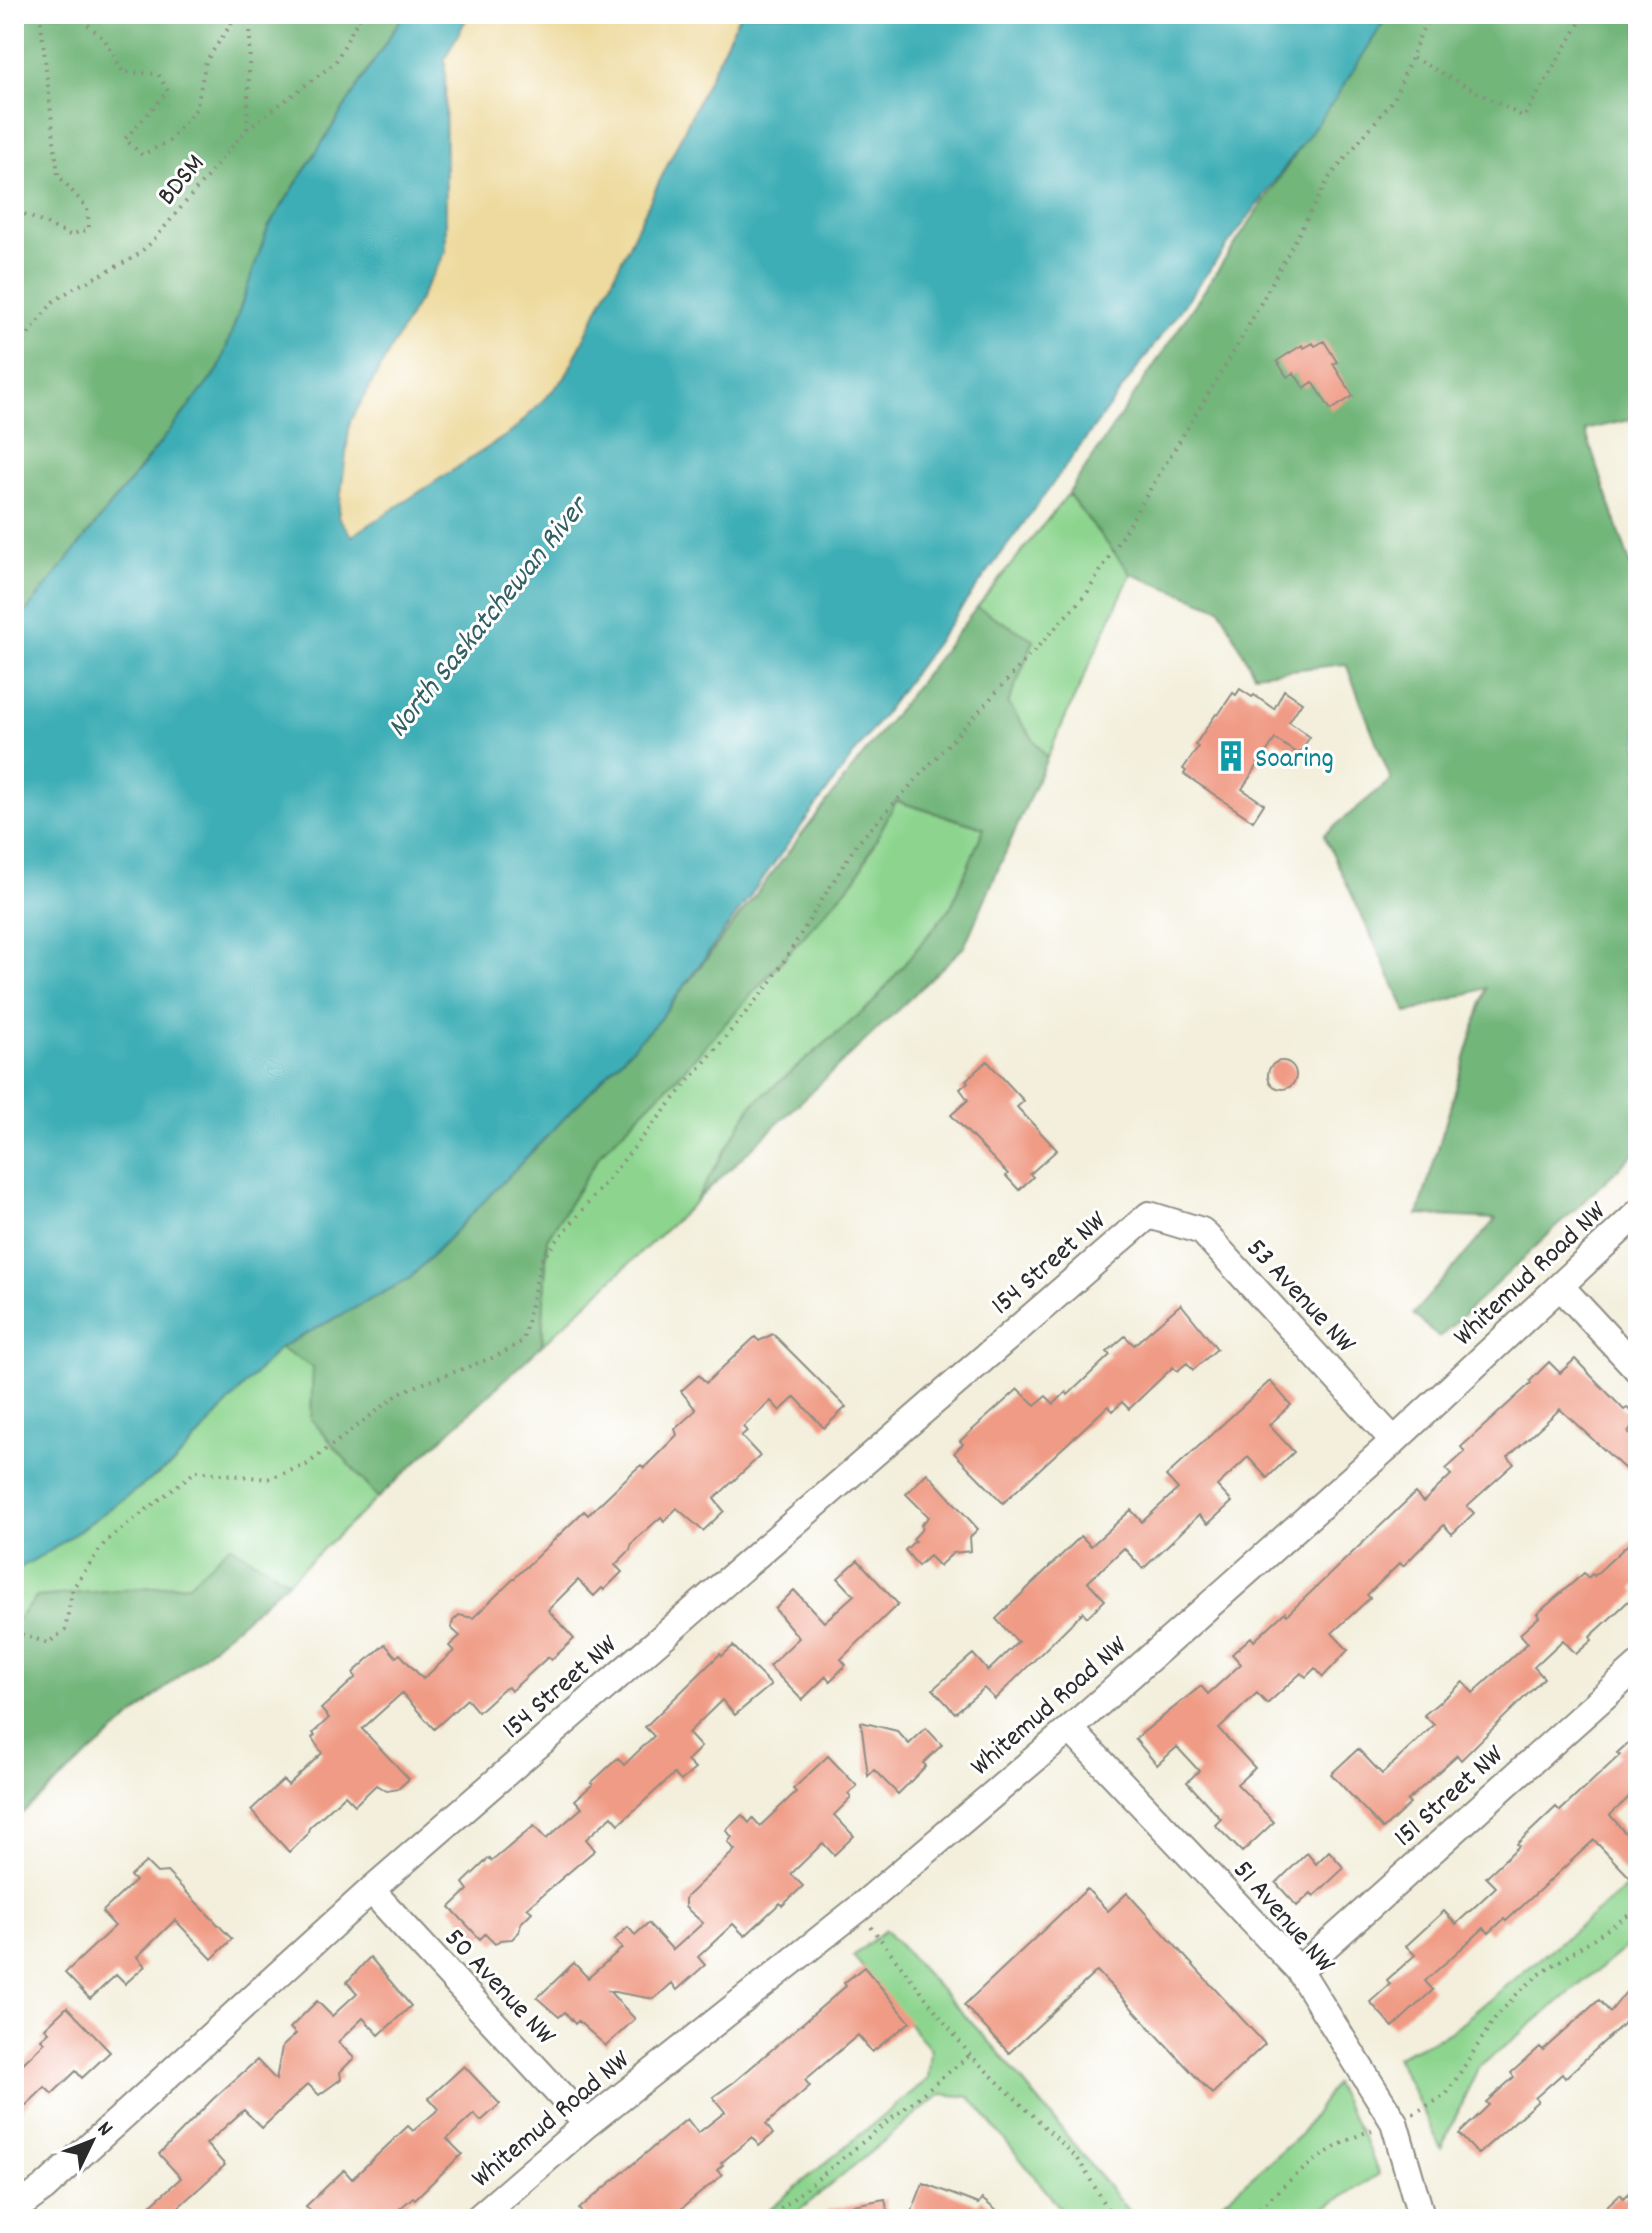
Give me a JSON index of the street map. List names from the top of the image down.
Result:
{
  "streets": {
    "street": [
      "154 Street NW",
      "Whitemud Road NW",
      "53 Avenue NW",
      "151 Street NW",
      "51 Avenue NW",
      "50 Avenue NW"
    ],
    "path": ["BDSM"]
  },
  "crossings": [
    ["154 Street NW", "53 Avenue NW"],
    ["154 Street NW", "50 Avenue NW"],
    ["Whitemud Road NW", "53 Avenue NW"],
    ["Whitemud Road NW", "51 Avenue NW"],
    ["Whitemud Road NW", "50 Avenue NW"],
    ["151 Street NW", "51 Avenue NW"]
  ],
  "water": ["North Saskatchewan River"],
  "places": {
    "building": ["Soaring"]
  },
  "north": "top right"
}
